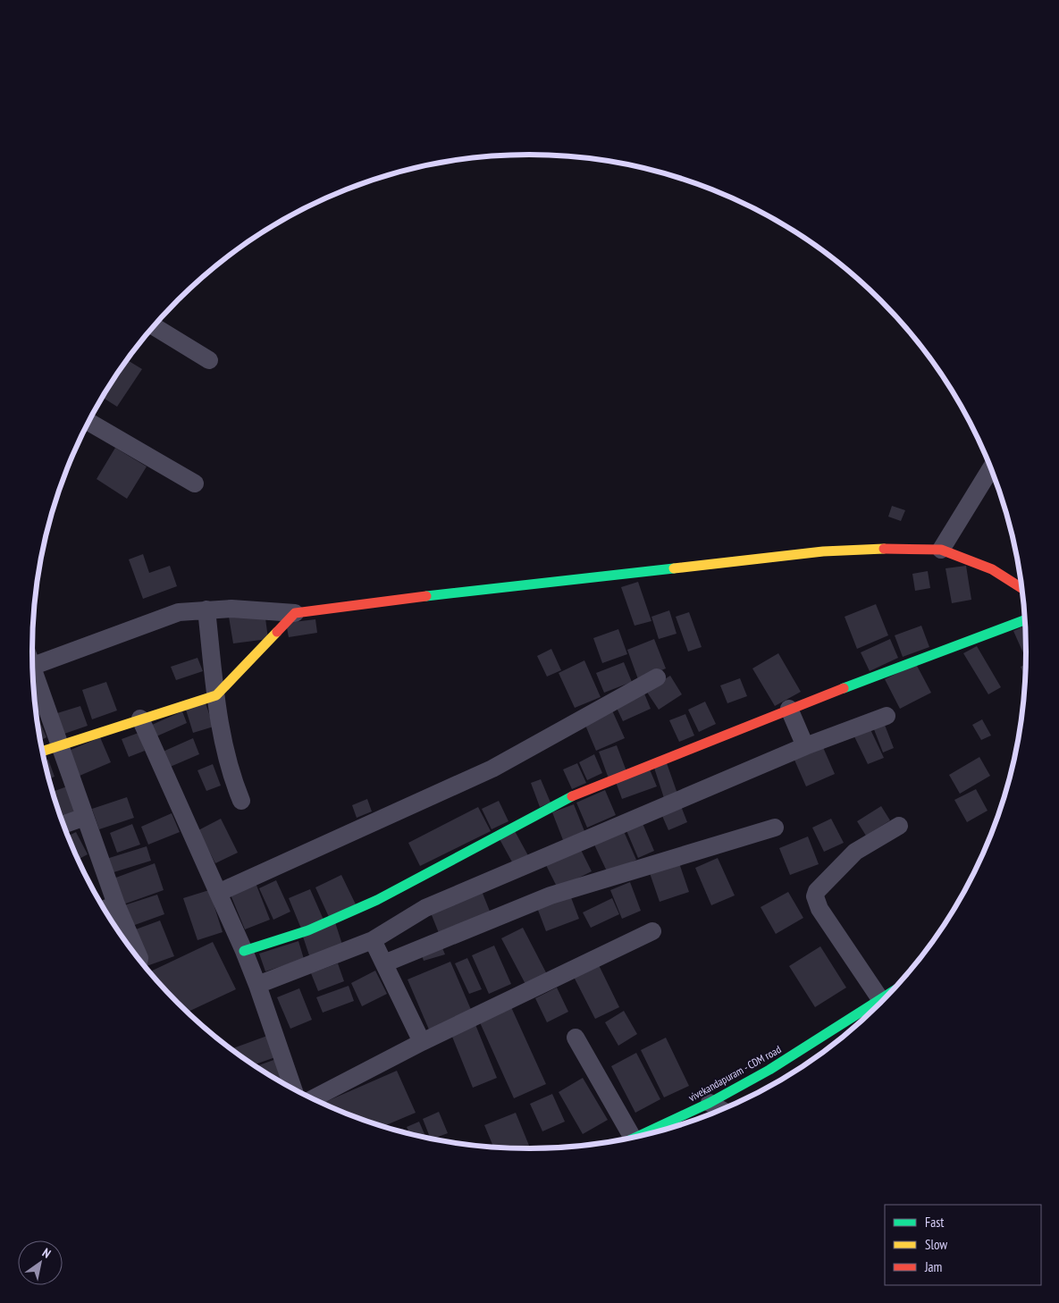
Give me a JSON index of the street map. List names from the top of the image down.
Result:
{
  "streets": {
    "street": ["vivekandapuram - CDM road"]
  },
  "legend": ["Fast", "Slow", "Jam"],
  "north": "top right"
}
